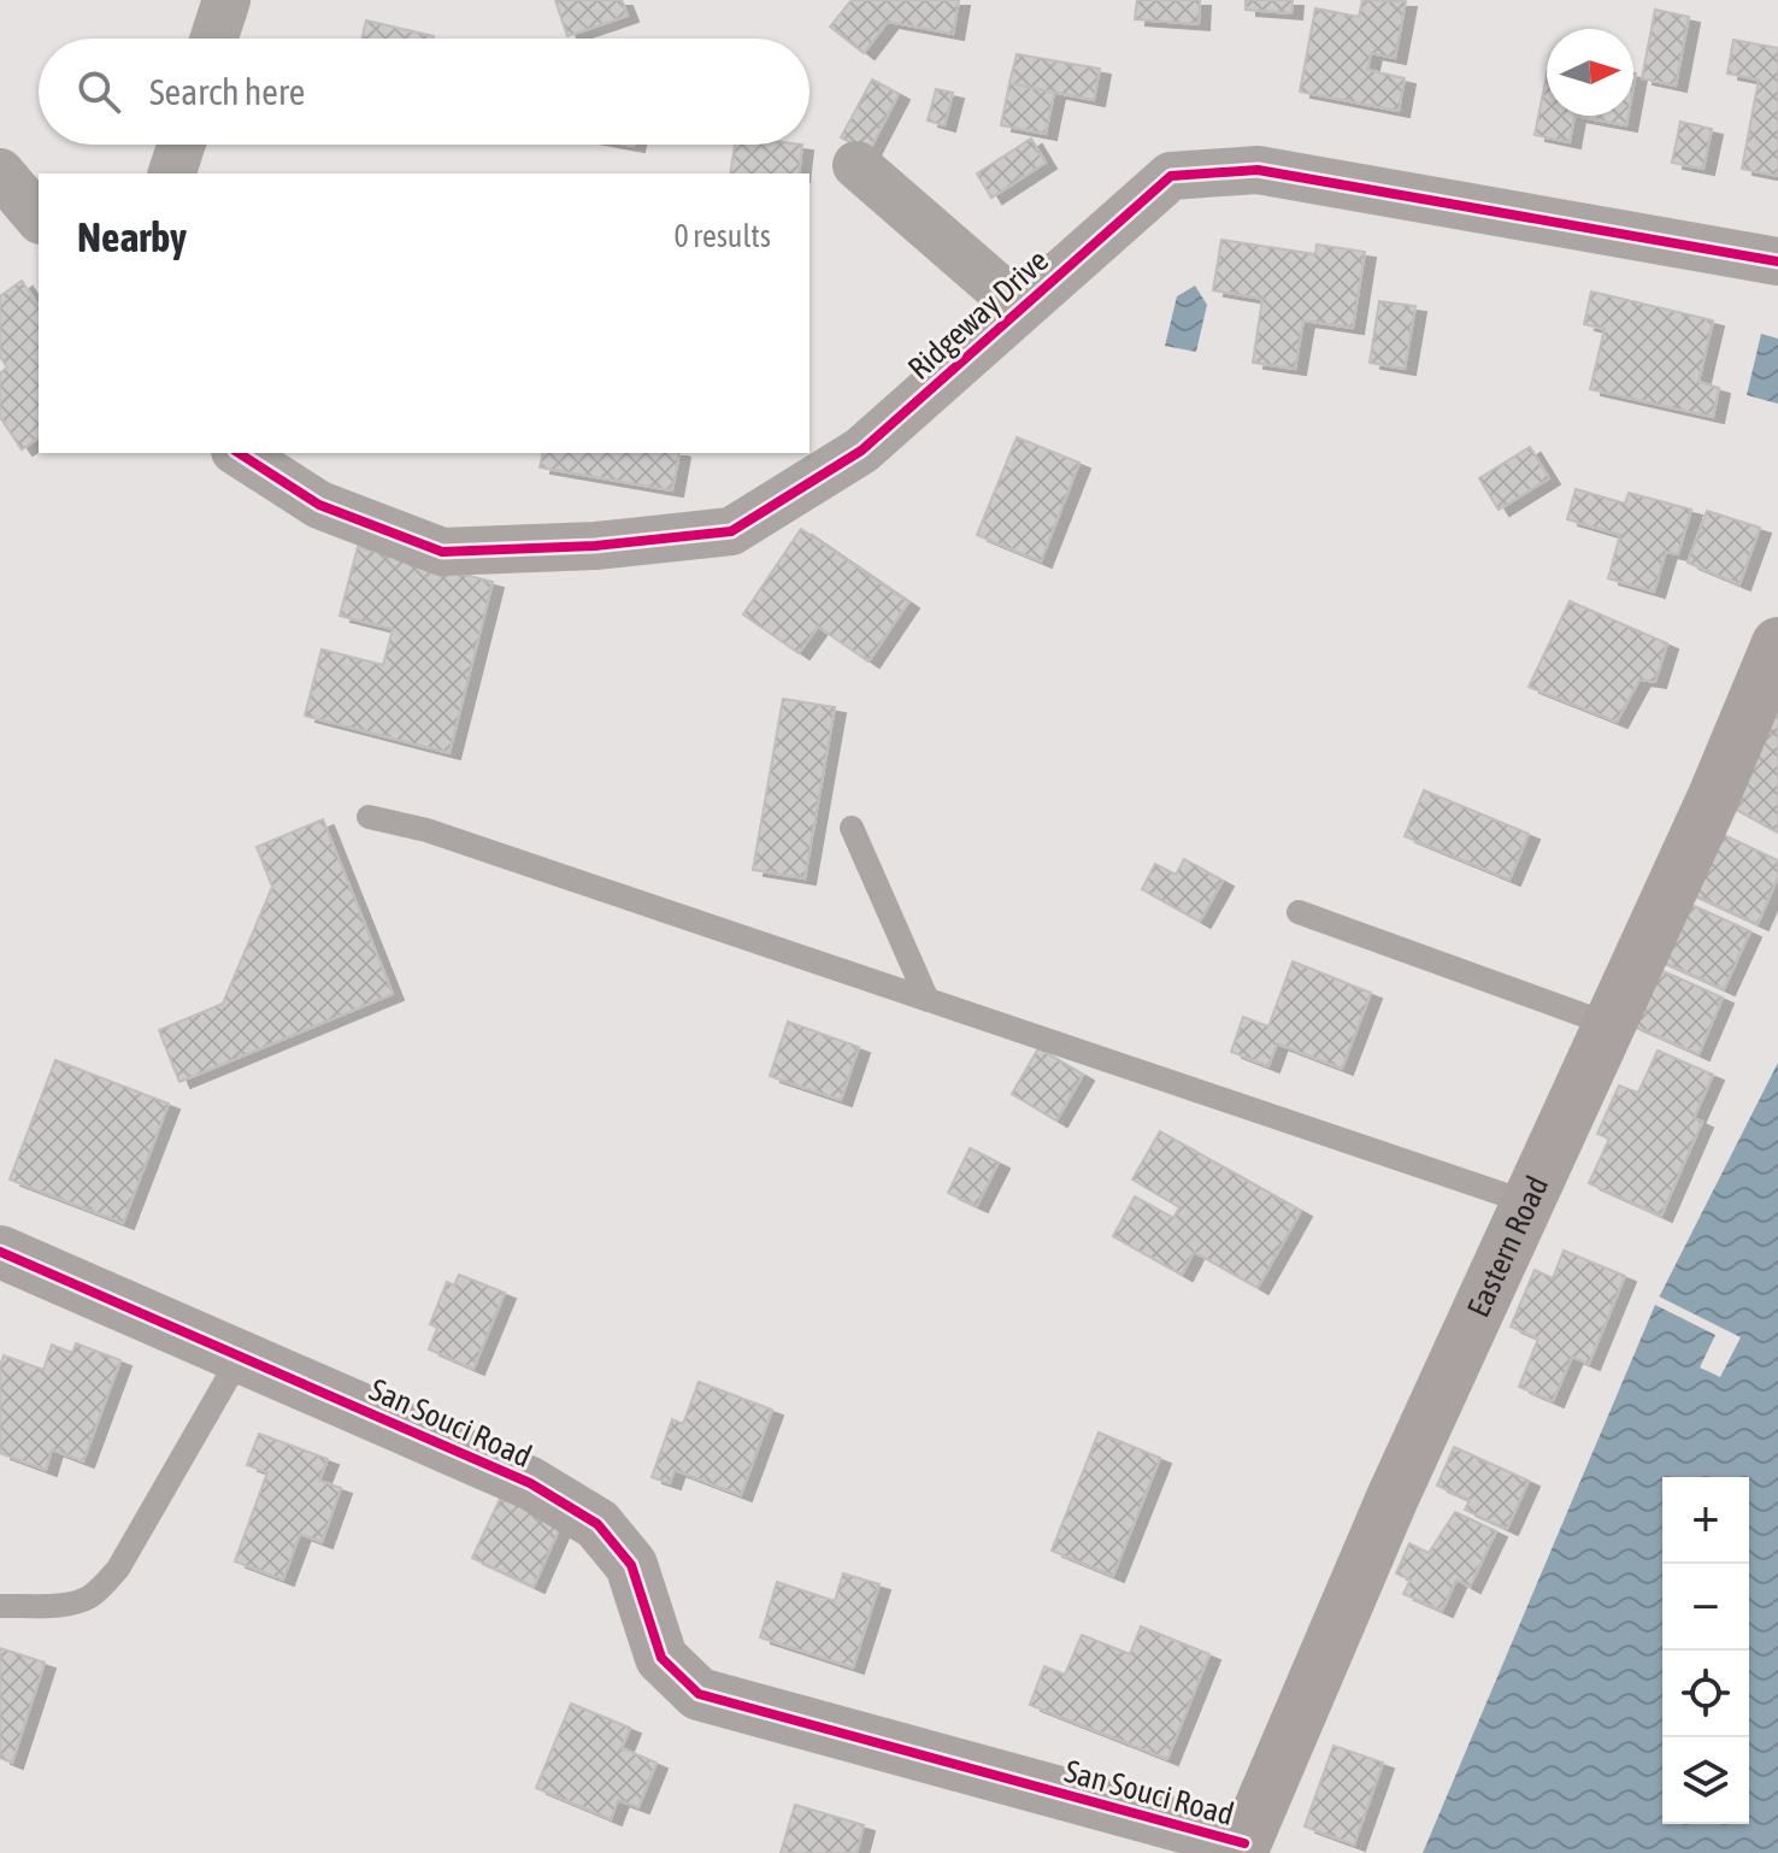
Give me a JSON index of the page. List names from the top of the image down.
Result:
{
  "streets": {
    "highway": ["Eastern Road"],
    "street": ["Ridgeway Drive", "San Souci Road"]
  },
  "crossings": [
    ["Eastern Road", "San Souci Road"]
  ],
  "north": "right",
  "page": {
    "search": "Search here",
    "heading": ["Nearby", "0 results"],
    "map_buttons": ["+", "−"]
  }
}
